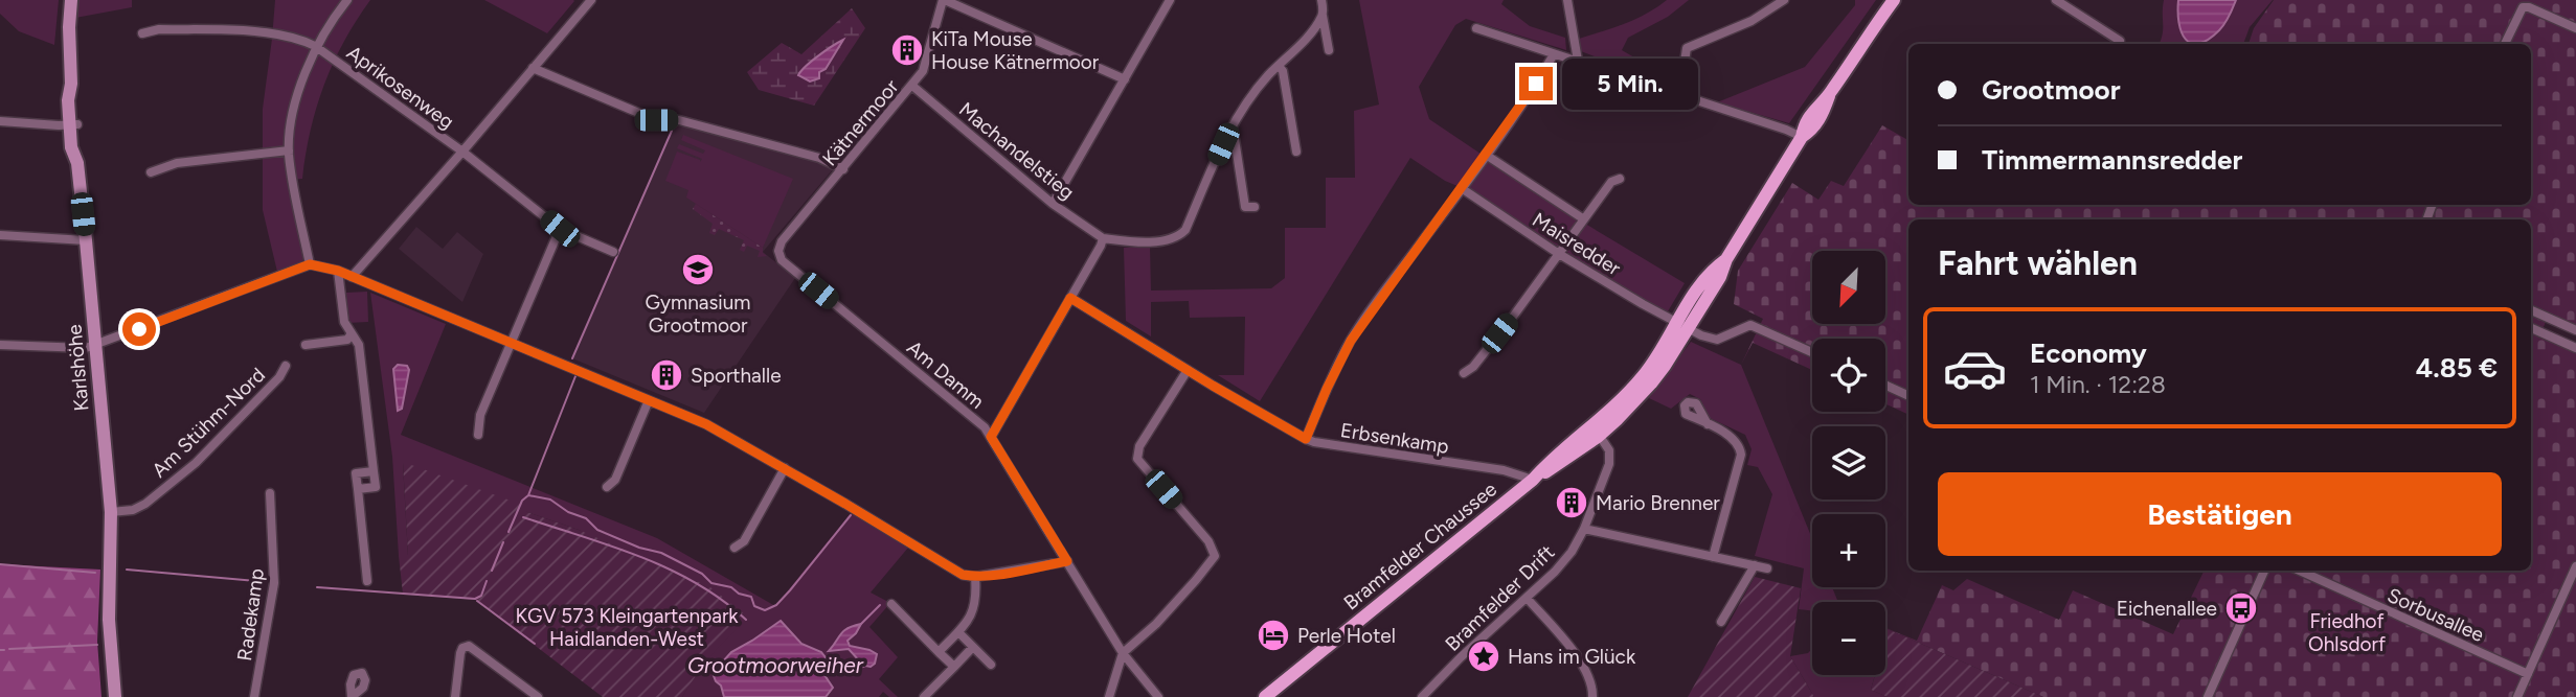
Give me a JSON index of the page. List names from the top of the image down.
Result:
{
  "streets": {
    "main road": ["Karlshöhe", "Bramfelder Chaussee"],
    "street": [
      "Aprikosenweg",
      "Kätnermoor",
      "Machandelstieg",
      "Maisredder",
      "Am Damm",
      "Am Stühm-Nord",
      "Erbsenkamp",
      "Bramfelder Drift",
      "Radekamp",
      "Sorbusallee"
    ]
  },
  "crossings": [
    ["Kätnermoor", "Machandelstieg"],
    ["Kätnermoor", "Am Damm"],
    ["Maisredder", "Bramfelder Chaussee"],
    ["Karlshöhe", "Am Stühm-Nord"],
    ["Erbsenkamp", "Bramfelder Chaussee"],
    ["Bramfelder Chaussee", "Bramfelder Drift"]
  ],
  "water": ["Grootmoorweiher"],
  "parks": ["KGV 573 Kleingartenpark Haidlanden-West", "Friedhof Ohlsdorf"],
  "places": {
    "building": ["KiTa Mouse House Kätnermoor", "Sporthalle", "Mario Brenner"],
    "school or university": ["Gymnasium Grootmoor"],
    "bus stop": ["Eichenallee"],
    "hotel": ["Perle Hotel"],
    "place": ["Hans im Glück"]
  },
  "north": "bottom left",
  "page": {
    "banner": ["Grootmoor", "Timmermannsredder"],
    "bubble": "5 Min.",
    "heading": "Fahrt wählen",
    "map_buttons": ["+", "−"],
    "list": [
      {
        "name": "Economy",
        "note": "1 Min. · 12:28",
        "value": "4.85 €"
      }
    ],
    "buttons": "Bestätigen"
  }
}
